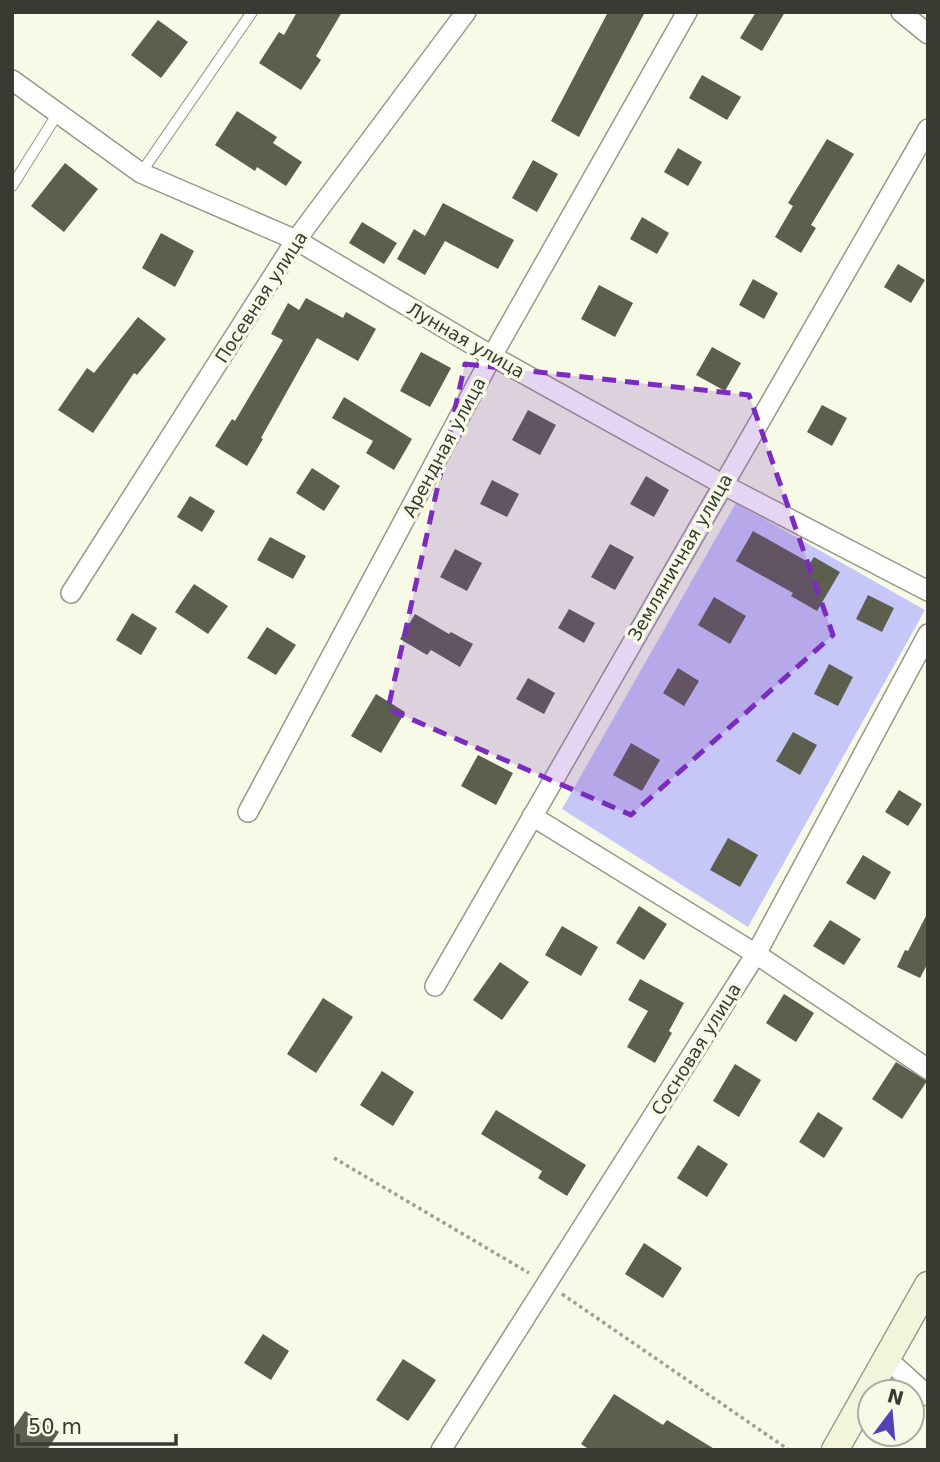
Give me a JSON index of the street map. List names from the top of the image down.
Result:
{
  "streets": {
    "street": [
      "Посевная улица",
      "Лунная улица",
      "Арендная улица",
      "Земляничная улица",
      "Сосновая улица"
    ]
  },
  "crossings": [
    ["Посевная улица", "Лунная улица"],
    ["Лунная улица", "Арендная улица"],
    ["Лунная улица", "Земляничная улица"]
  ],
  "scale_bar": "50 m",
  "north": "top"
}
